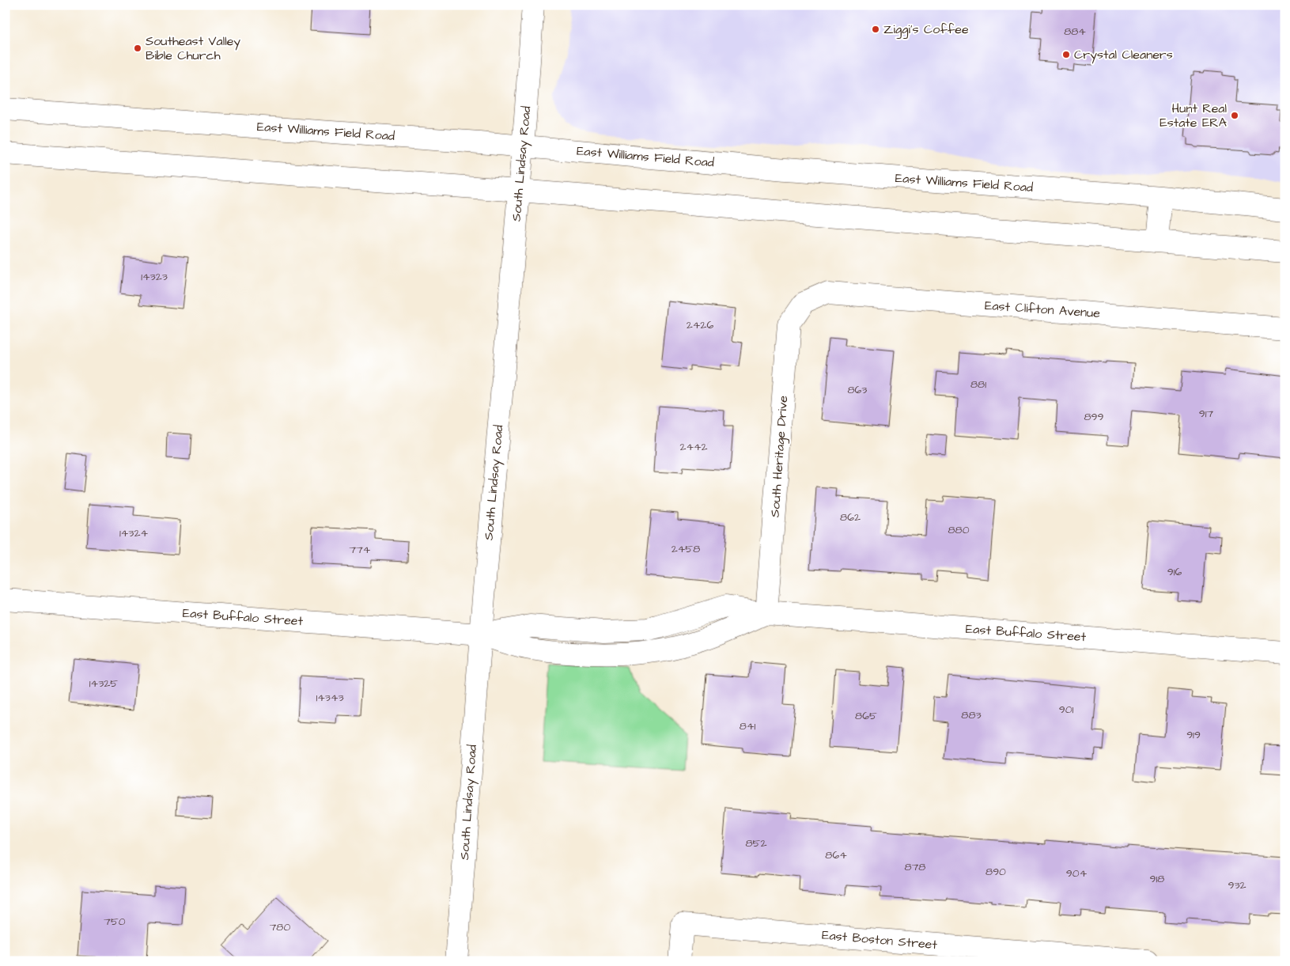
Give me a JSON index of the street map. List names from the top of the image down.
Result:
{
  "streets": {
    "main road": [
      "East Williams Field Road",
      "South Lindsay Road",
      "East Clifton Avenue",
      "South Heritage Drive",
      "East Buffalo Street",
      "East Boston Street"
    ]
  },
  "crossings": [
    ["East Williams Field Road", "South Lindsay Road"],
    ["South Lindsay Road", "East Buffalo Street"],
    ["East Clifton Avenue", "South Heritage Drive"],
    ["South Heritage Drive", "East Buffalo Street"]
  ],
  "places": [
    "Ziggi's Coffee",
    "Southeast Valley Bible Church",
    "Crystal Cleaners",
    "Hunt Real Estate ERA"
  ],
  "house_numbers": [
    "884",
    "14323",
    "2426",
    "881",
    "863",
    "917",
    "899",
    "2442",
    "862",
    "880",
    "14324",
    "2458",
    "774",
    "916",
    "14325",
    "14343",
    "901",
    "883",
    "865",
    "841",
    "919",
    "852",
    "864",
    "878",
    "890",
    "904",
    "918",
    "932",
    "750",
    "780"
  ]
}
